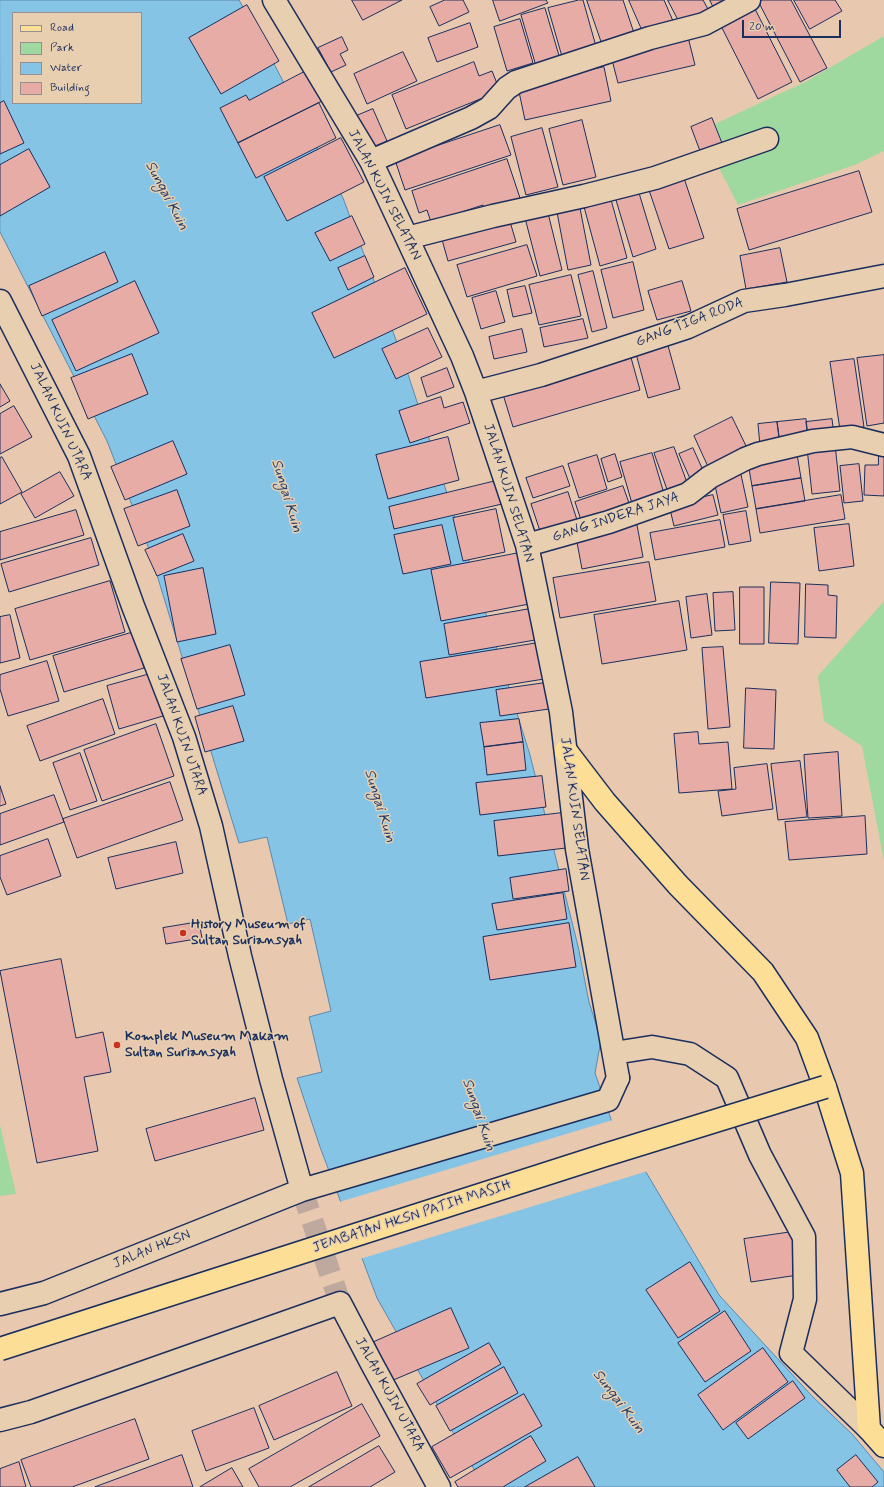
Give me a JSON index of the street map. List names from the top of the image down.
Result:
{
  "streets": {
    "main road": ["JEMBATAN HKSN PATIH MASIH"],
    "street": [
      "JALAN KUIN SELATAN",
      "GANG TIGA RODA",
      "JALAN KUIN UTARA",
      "GANG INDERA JAYA",
      "JALAN HKSN"
    ]
  },
  "crossings": [
    ["JALAN KUIN SELATAN", "GANG TIGA RODA"],
    ["JALAN KUIN SELATAN", "GANG INDERA JAYA"],
    ["JALAN KUIN SELATAN", "JALAN HKSN"],
    ["JALAN KUIN UTARA", "JALAN HKSN"]
  ],
  "water": ["Sungai Kuin"],
  "places": ["History Museum of Sultan Suriansyah", "Komplek Museum Makam Sultan Suriansyah"],
  "legend": [
    "Road",
    "Park",
    "Water",
    "Building"
  ],
  "scale_bar": "20 m"
}
